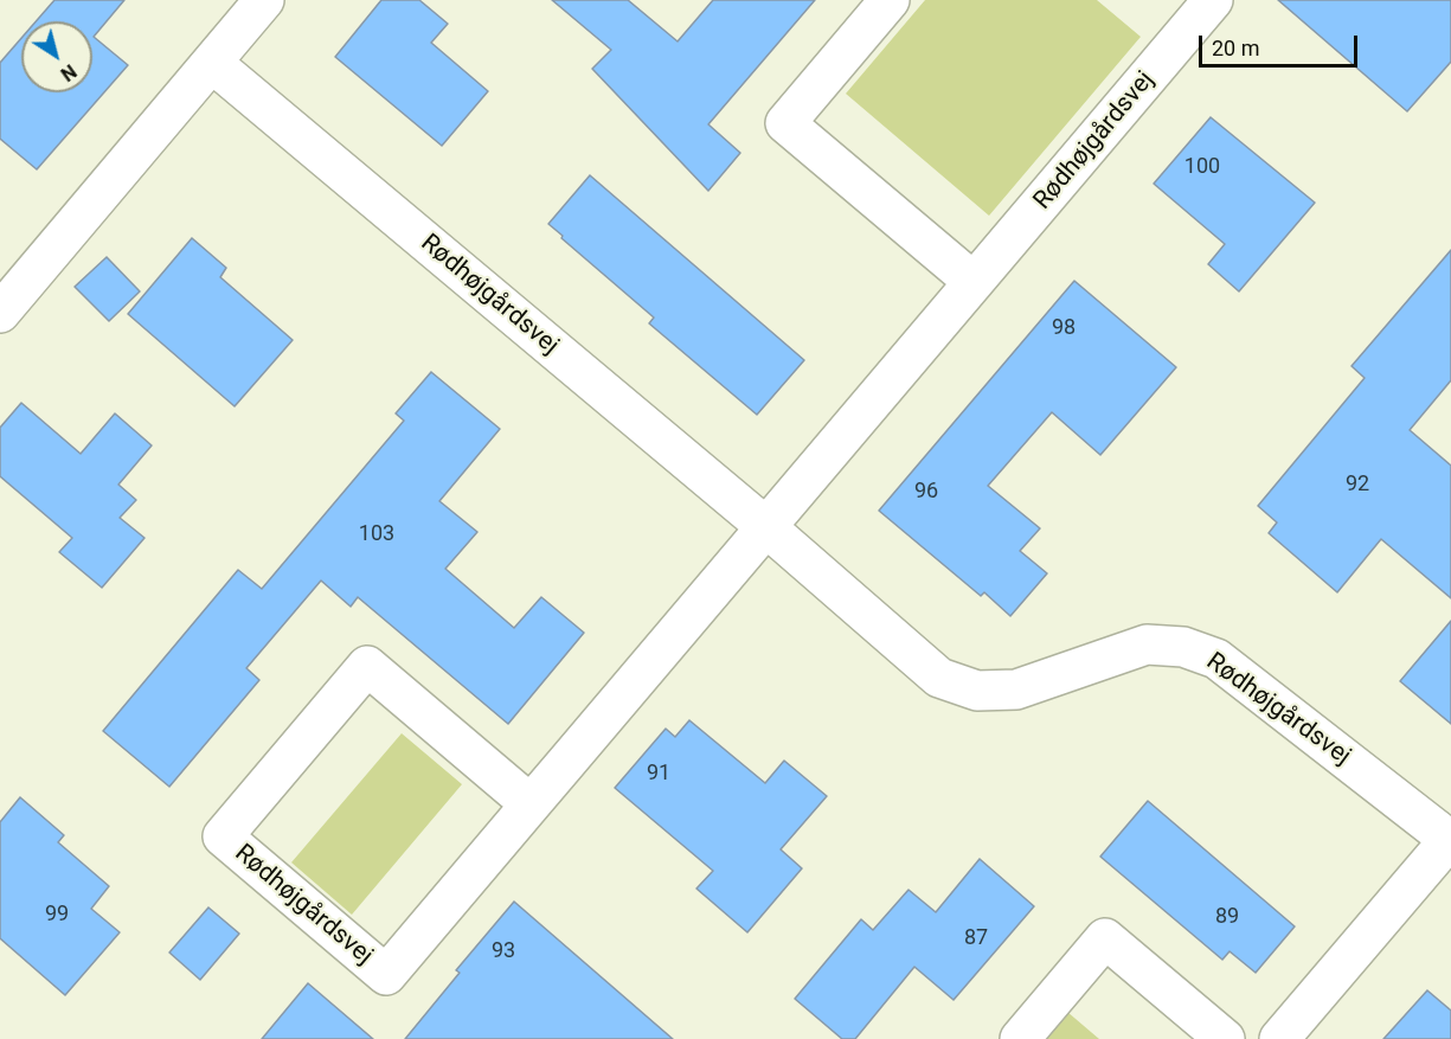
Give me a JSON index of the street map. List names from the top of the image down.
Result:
{
  "streets": {
    "street": ["Rødhøjgårdsvej"]
  },
  "house_numbers": [
    "100",
    "98",
    "92",
    "96",
    "103",
    "91",
    "99",
    "89",
    "87",
    "93"
  ],
  "scale_bar": "20 m",
  "north": "bottom right"
}
